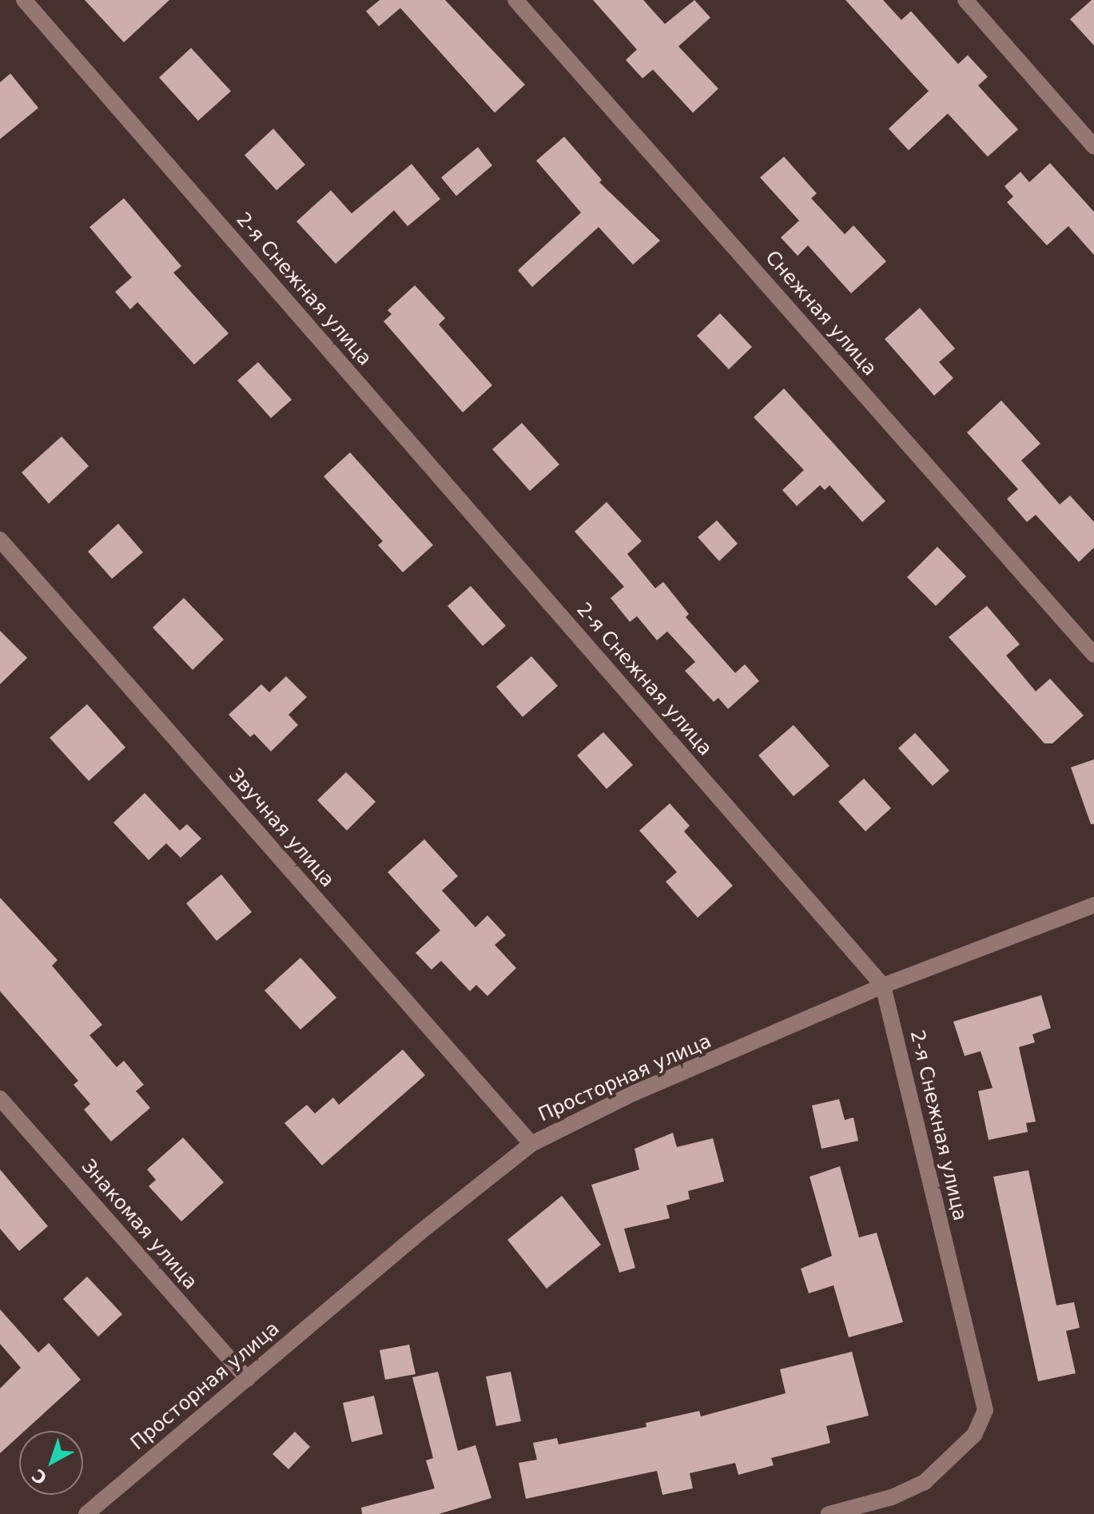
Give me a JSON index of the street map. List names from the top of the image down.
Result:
{
  "streets": {
    "street": [
      "2-я Снежная улица",
      "Снежная улица",
      "Звучная улица",
      "Просторная улица",
      "Знакомая улица"
    ]
  },
  "crossings": [
    ["2-я Снежная улица", "Просторная улица"],
    ["Звучная улица", "Просторная улица"],
    ["Просторная улица", "Знакомая улица"]
  ],
  "north": "bottom left"
}
